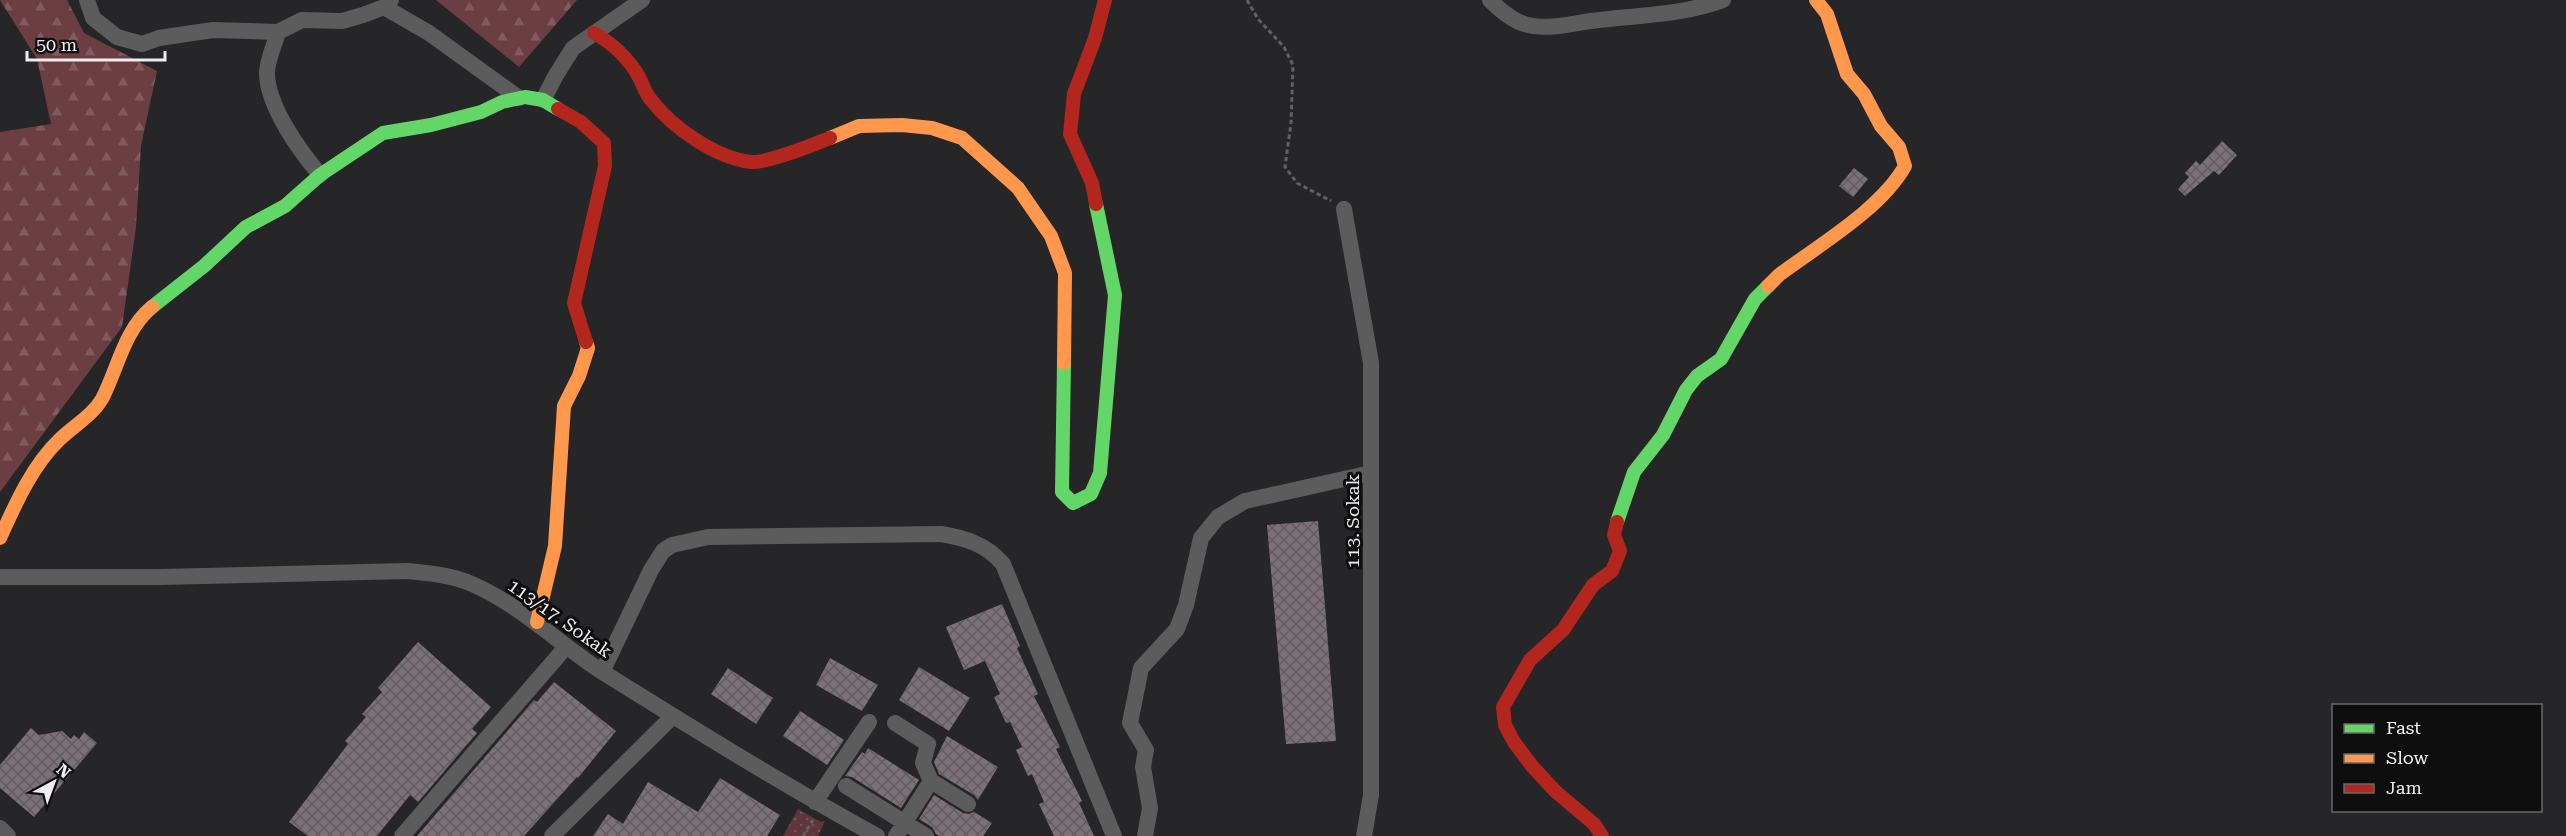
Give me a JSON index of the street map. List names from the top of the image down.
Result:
{
  "streets": {
    "street": ["113. Sokak", "113/17. Sokak"]
  },
  "legend": ["Fast", "Slow", "Jam"],
  "scale_bar": "50 m",
  "north": "top right"
}
